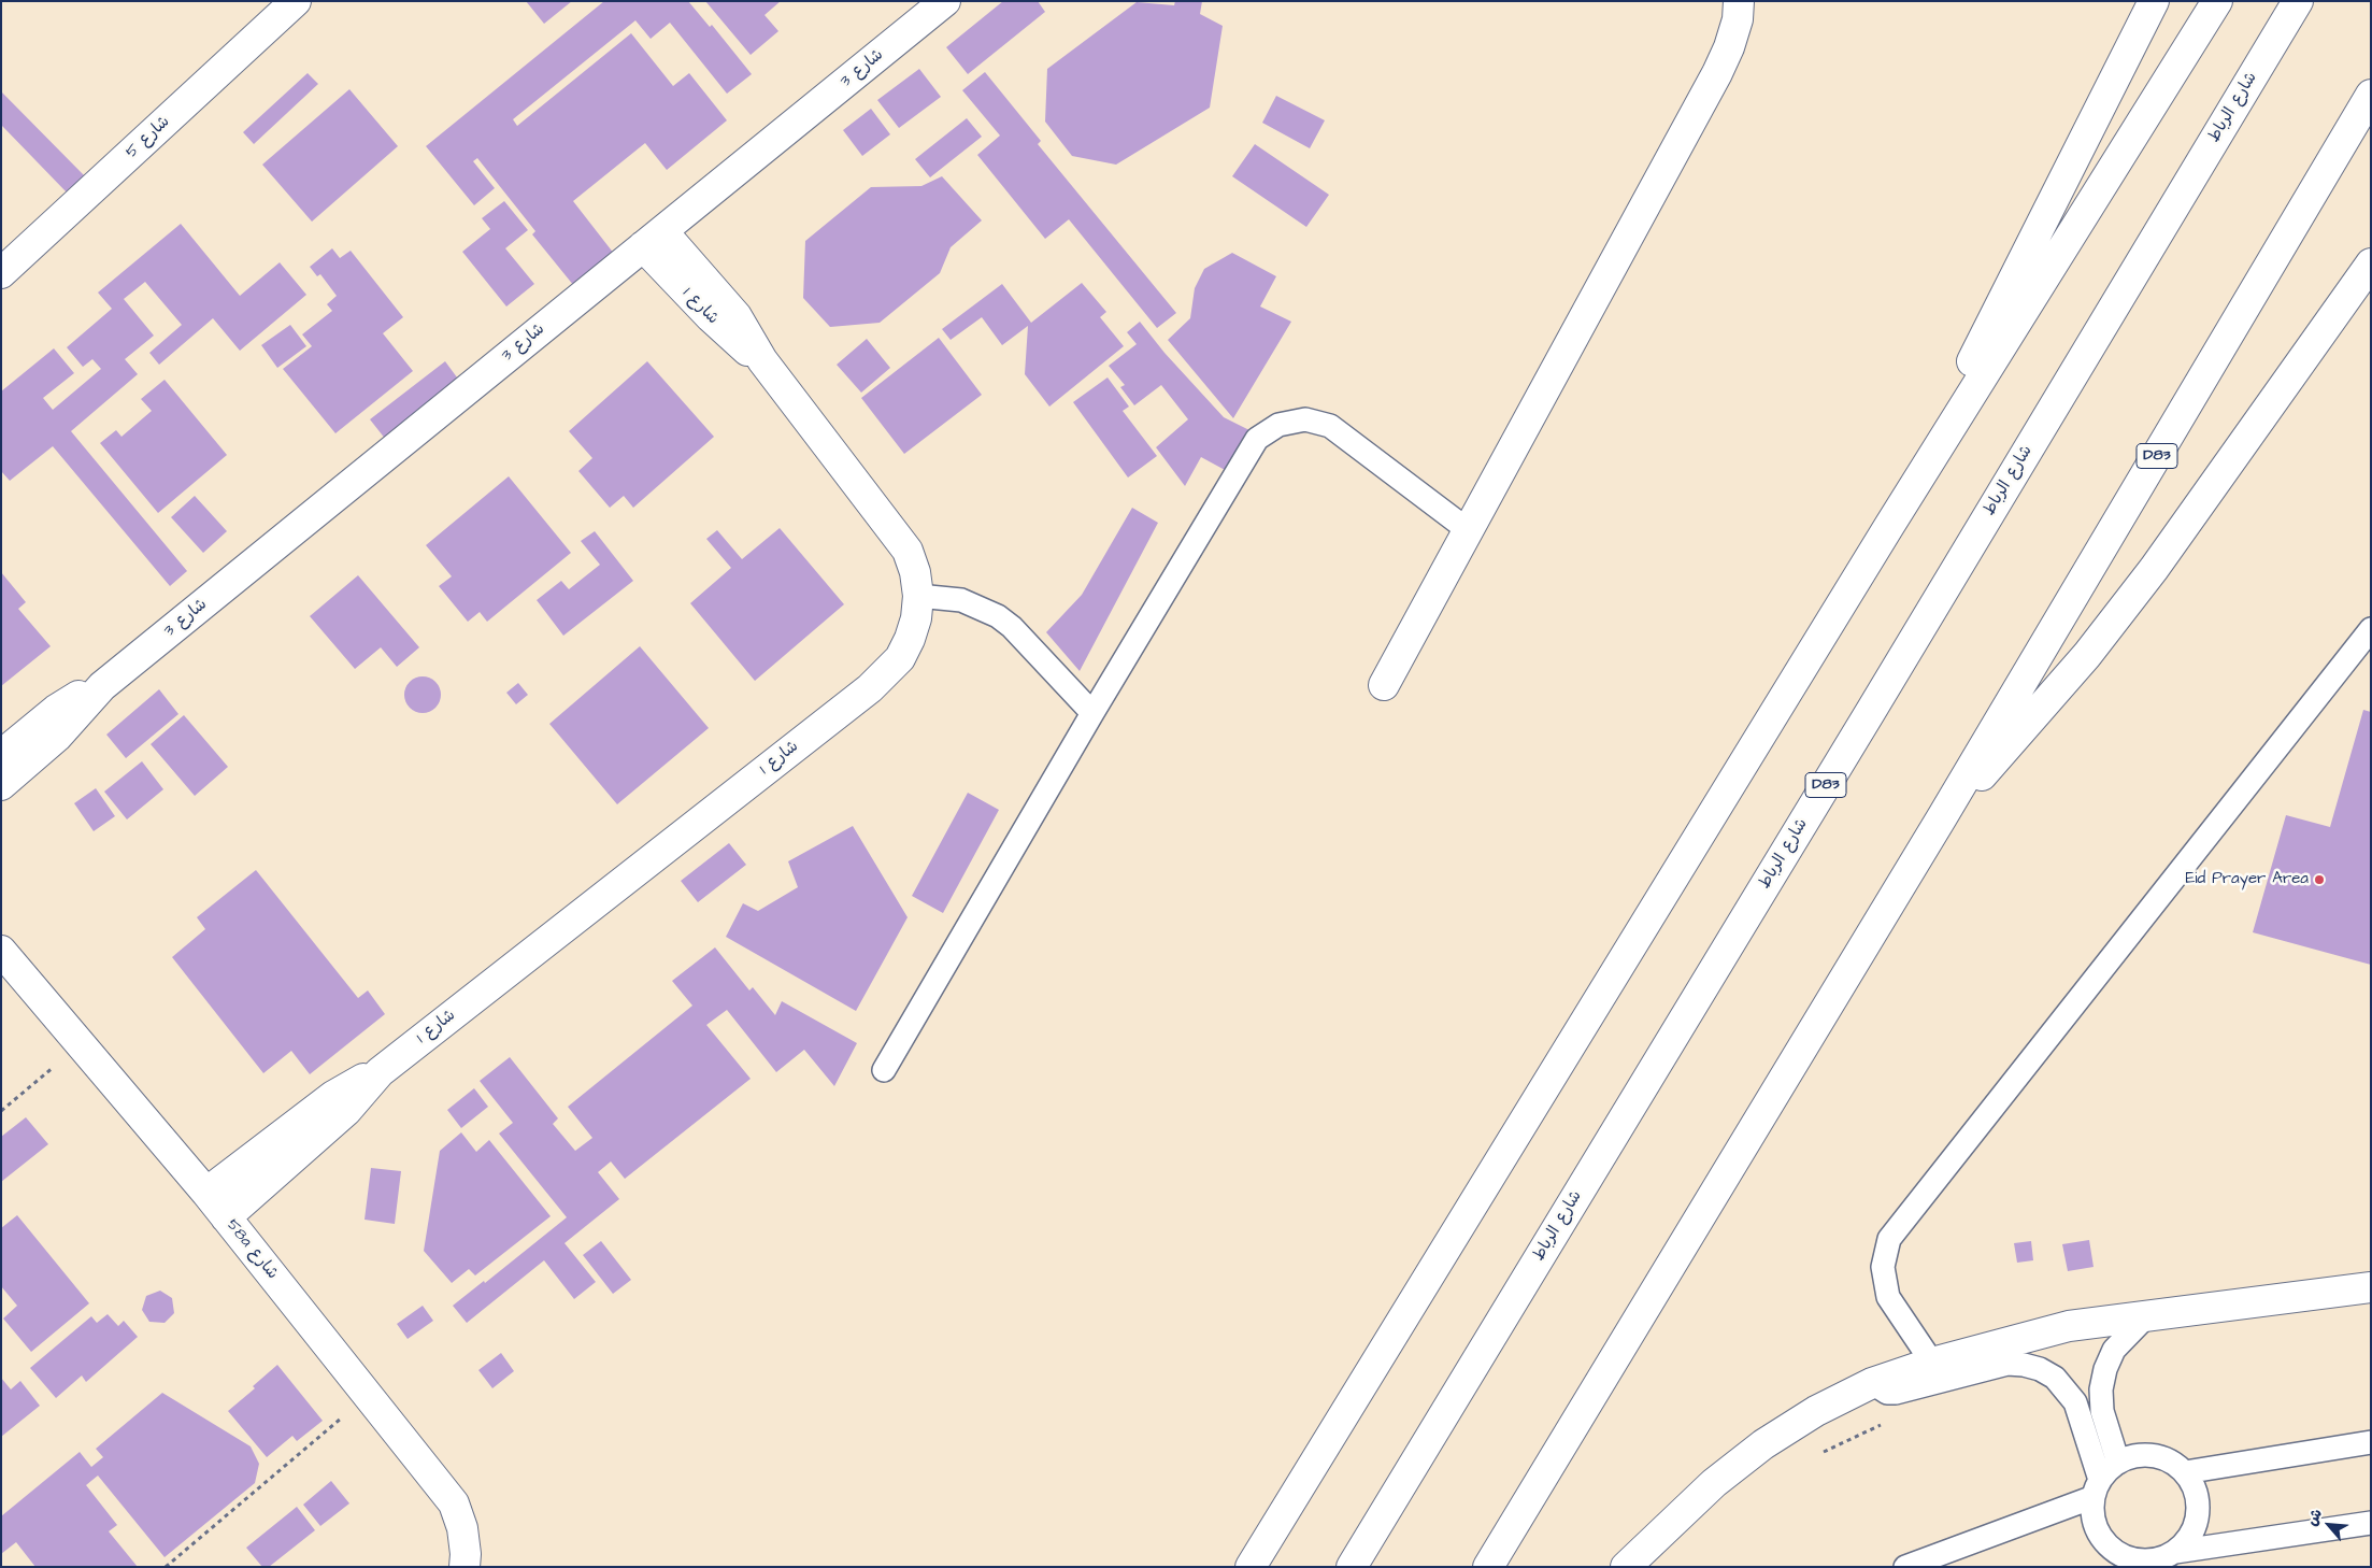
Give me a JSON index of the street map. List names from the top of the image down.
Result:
{
  "streets": {
    "main road": [
      "شارع 3",
      "شارع الرباط",
      "شارع 5",
      "شارع 1",
      "D83",
      "58a شارع"
    ]
  },
  "crossings": [
    ["شارع 3", "شارع 1"],
    ["شارع 1", "58a شارع"]
  ],
  "places": ["Eid Prayer Area"],
  "north": "top left"
}
